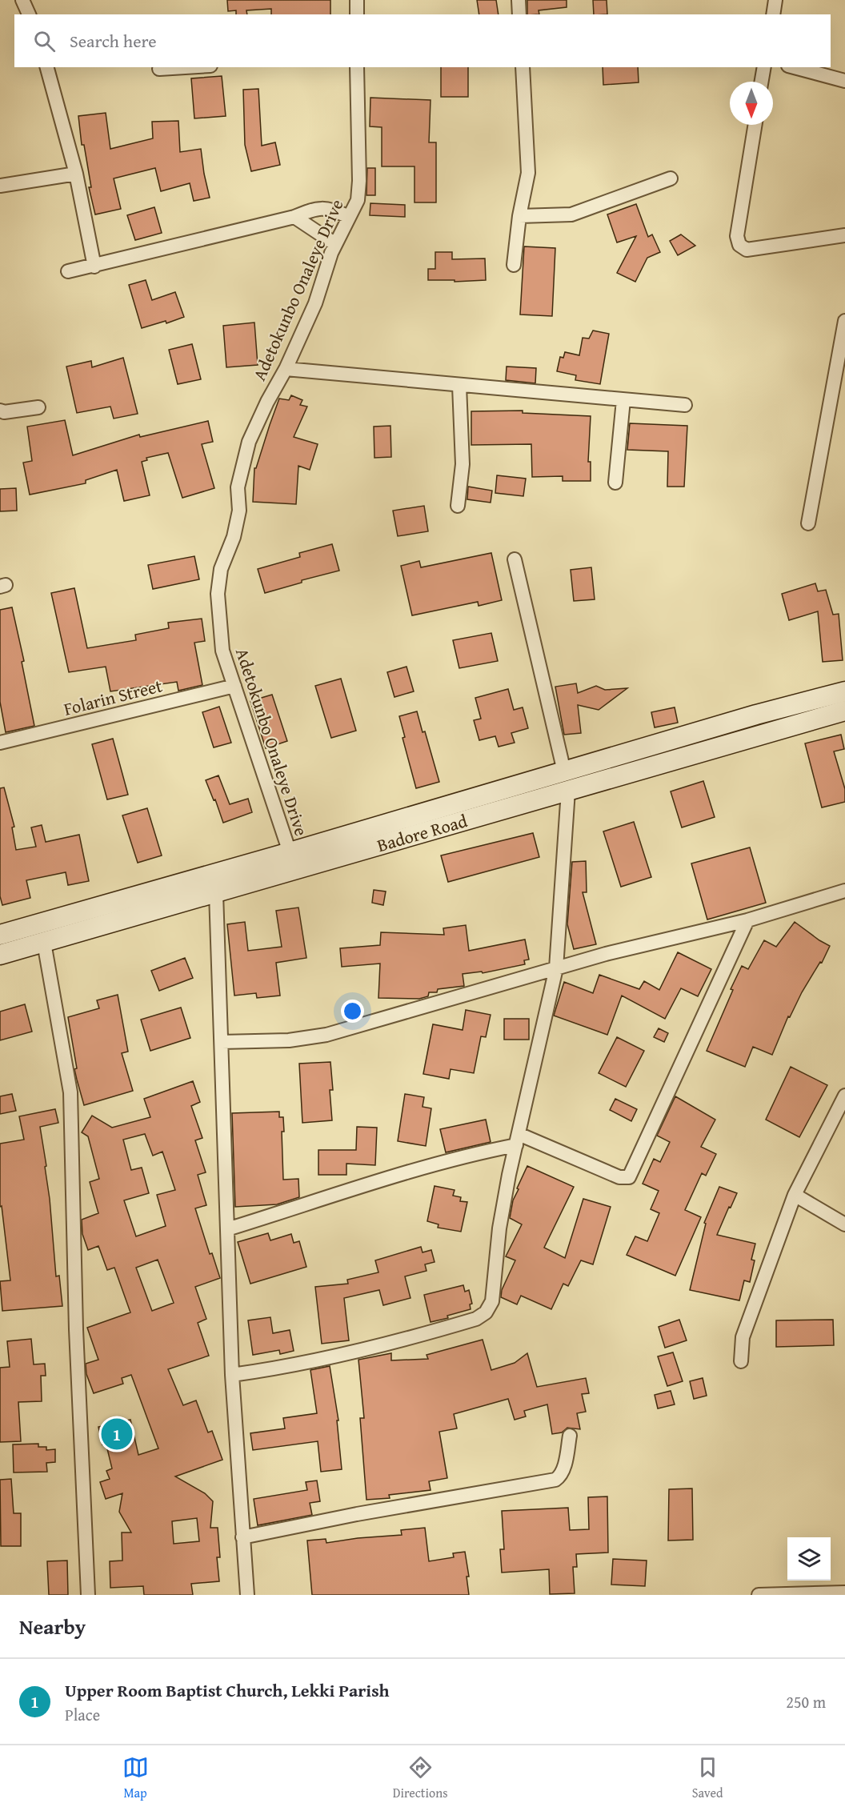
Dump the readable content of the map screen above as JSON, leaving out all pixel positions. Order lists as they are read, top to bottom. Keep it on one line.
{"streets":{"main road":["Badore Road"],"street":["Adetokunbo Onaleye Drive","Folarin Street"]},"crossings":[["Adetokunbo Onaleye Drive","Folarin Street"],["Adetokunbo Onaleye Drive","Badore Road"]],"north":"bottom","page":{"search":"Search here","pins":"1","heading":"Nearby","list":[{"mark":"1","name":"Upper Room Baptist Church, Lekki Parish","note":"Place","value":"250 m"}],"nav":["Map","Directions","Saved"]}}
